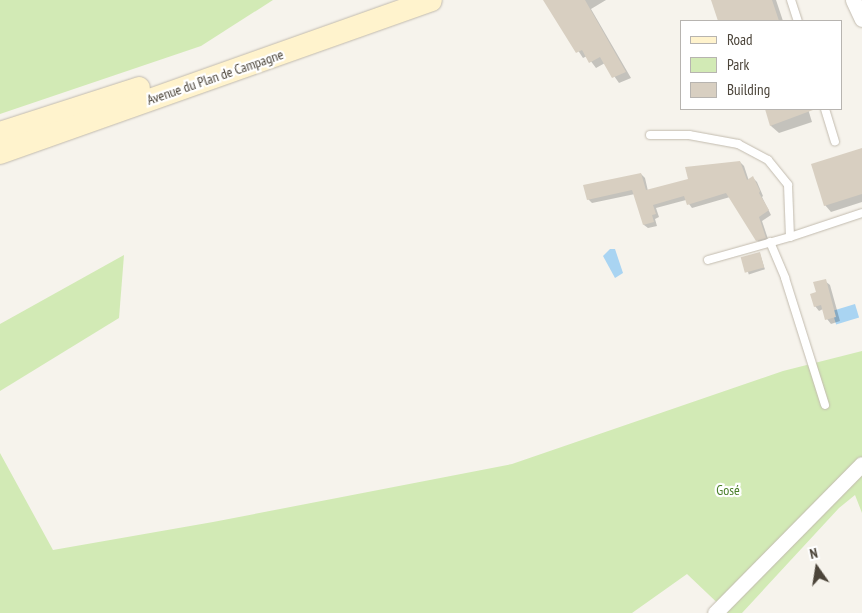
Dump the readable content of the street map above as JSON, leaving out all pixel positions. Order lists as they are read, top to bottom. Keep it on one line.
{"streets":{"main road":["Avenue du Plan de Campagne"]},"parks":["Gosé"],"legend":["Road","Park","Building"],"north":"top"}
